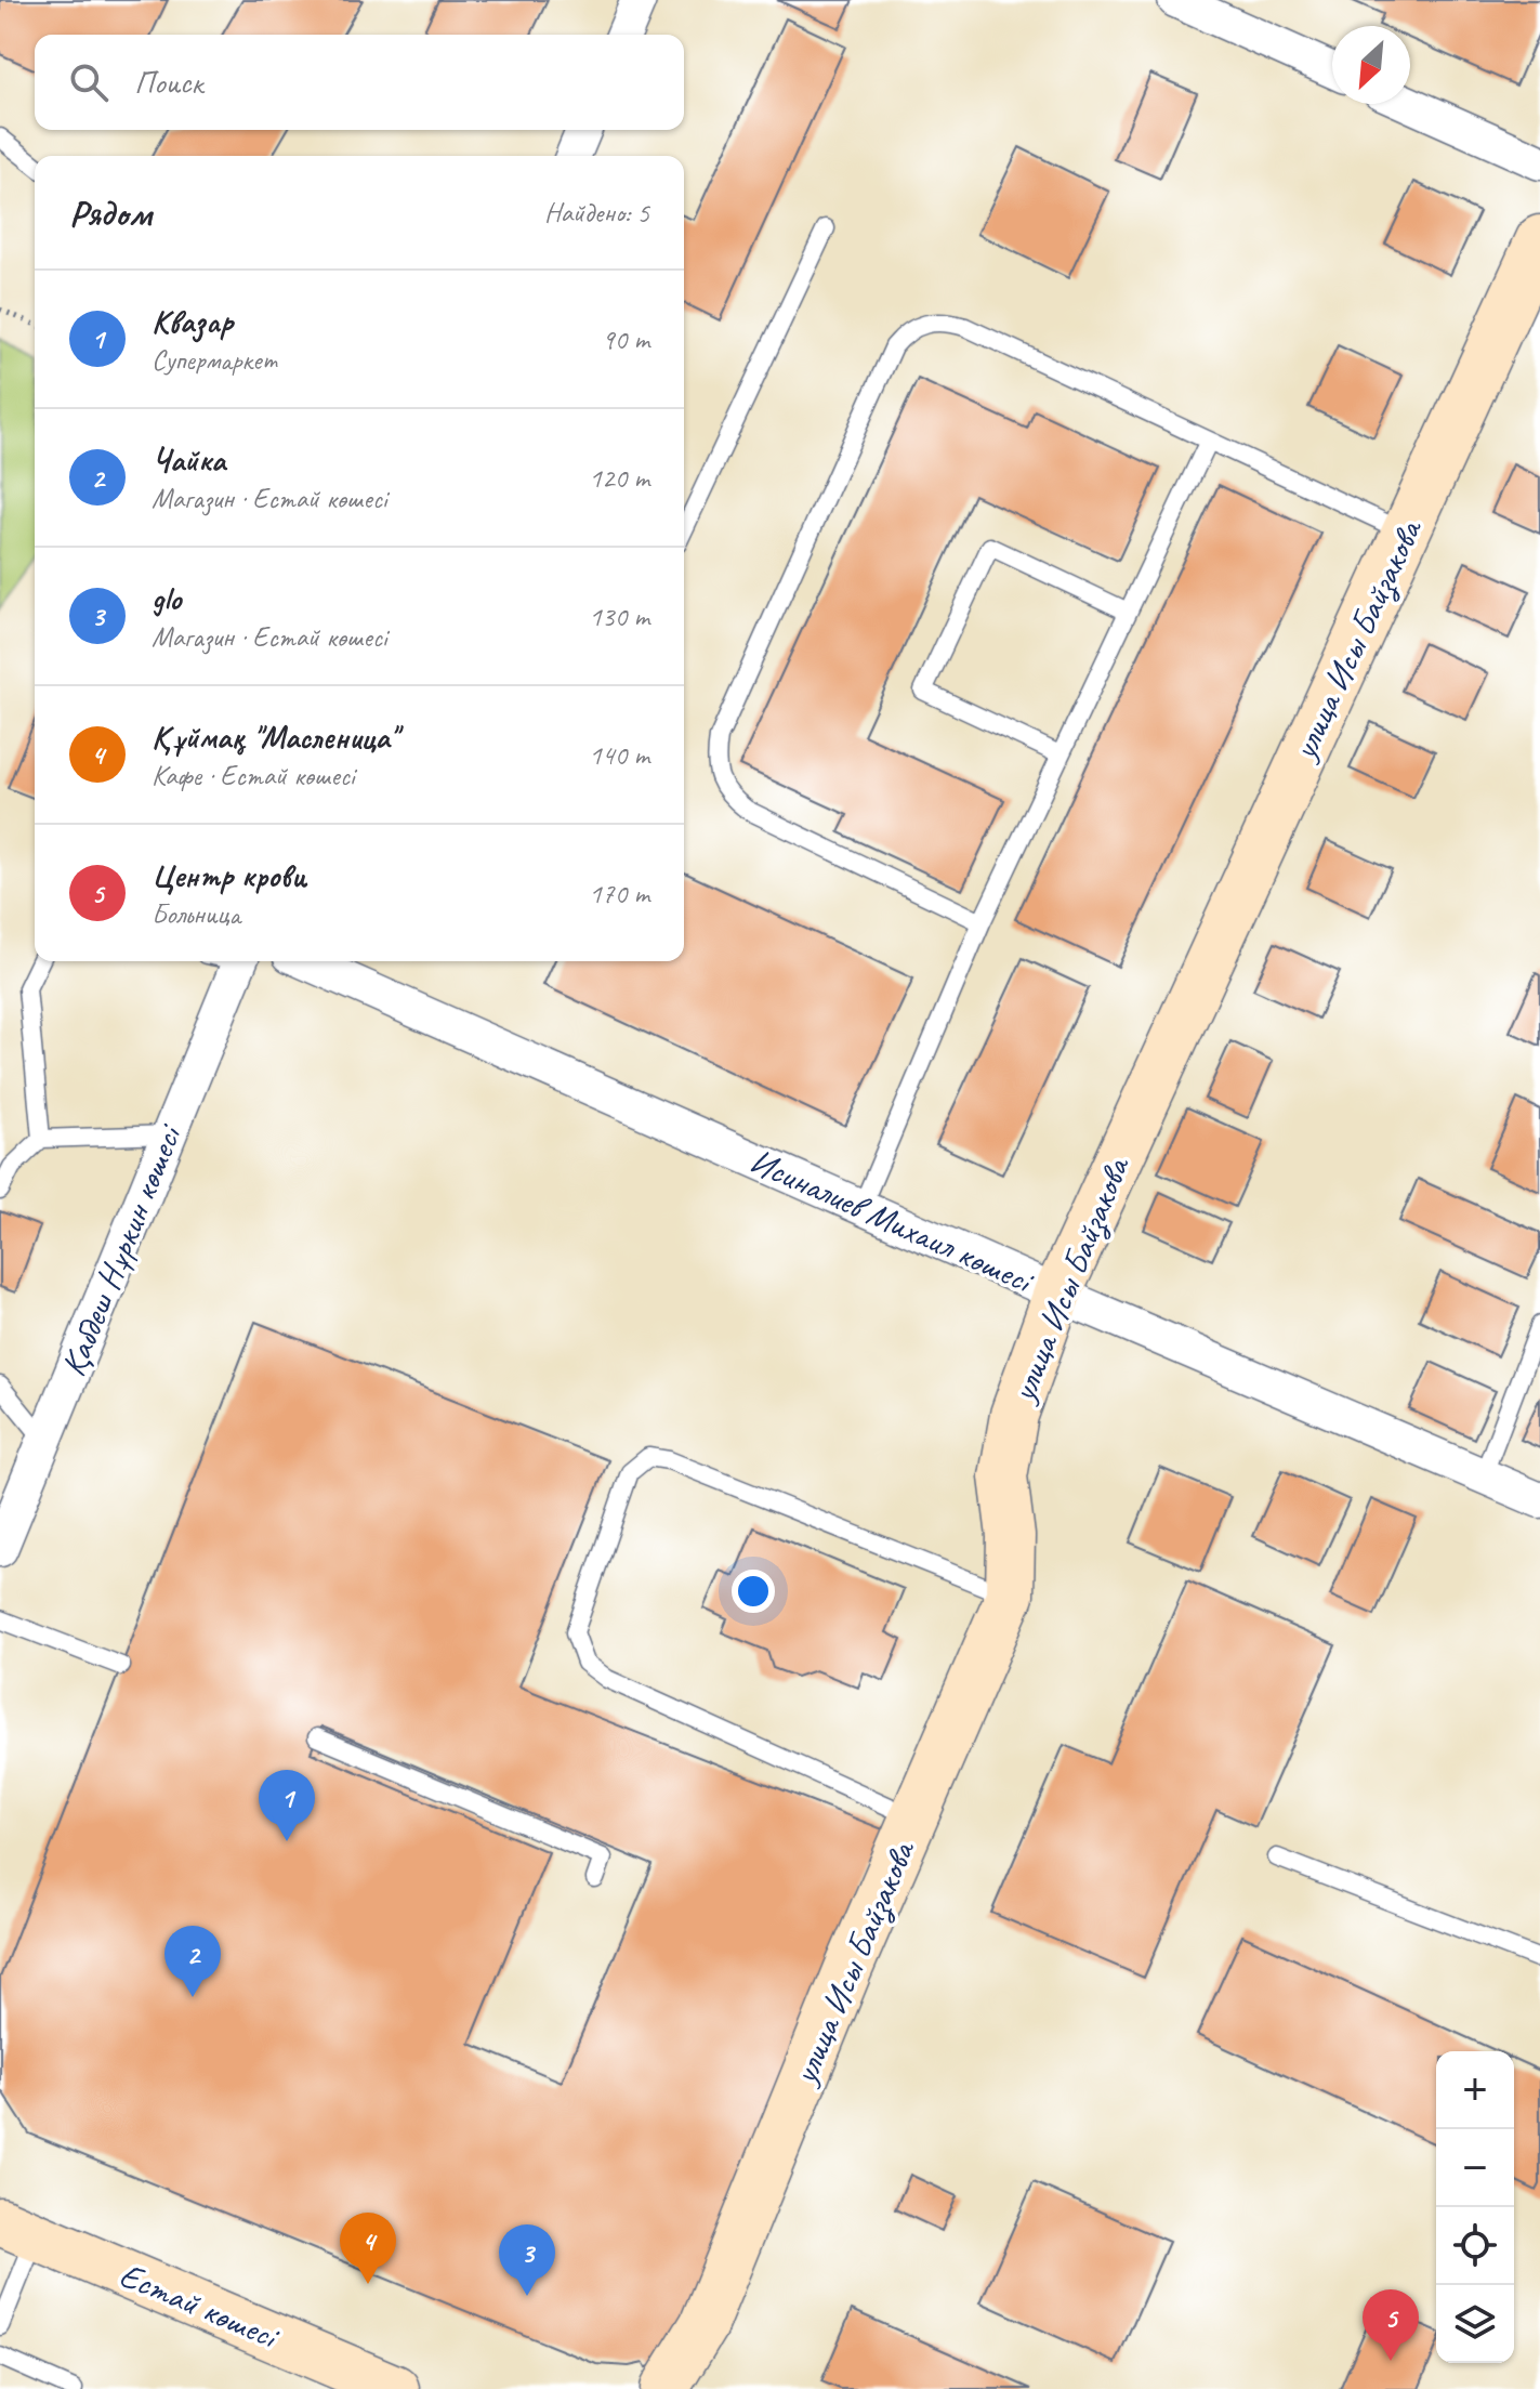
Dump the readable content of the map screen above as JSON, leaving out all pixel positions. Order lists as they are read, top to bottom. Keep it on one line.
{"streets":{"street":["улица Исы Байзакова","Исиналиев Михаил көшесі","Қабдеш Нұркин көшесі","Естай көшесі"]},"crossings":[["улица Исы Байзакова","Исиналиев Михаил көшесі"]],"north":"bottom left","page":{"search":"Поиск","heading":["Рядом","Найдено: 5"],"list":[{"mark":"1","name":"Квазар","note":"Супермаркет","value":"90 m"},{"mark":"2","name":"Чайка","note":"Магазин · Естай көшесі","value":"120 m"},{"mark":"3","name":"glo","note":"Магазин · Естай көшесі","value":"130 m"},{"mark":"4","name":"Құймақ \"Масленица\"","note":"Кафе · Естай көшесі","value":"140 m"},{"mark":"5","name":"Центр крови","note":"Больница","value":"170 m"}],"pins":["1","2","4","3","5"],"map_buttons":["+","−"]}}
